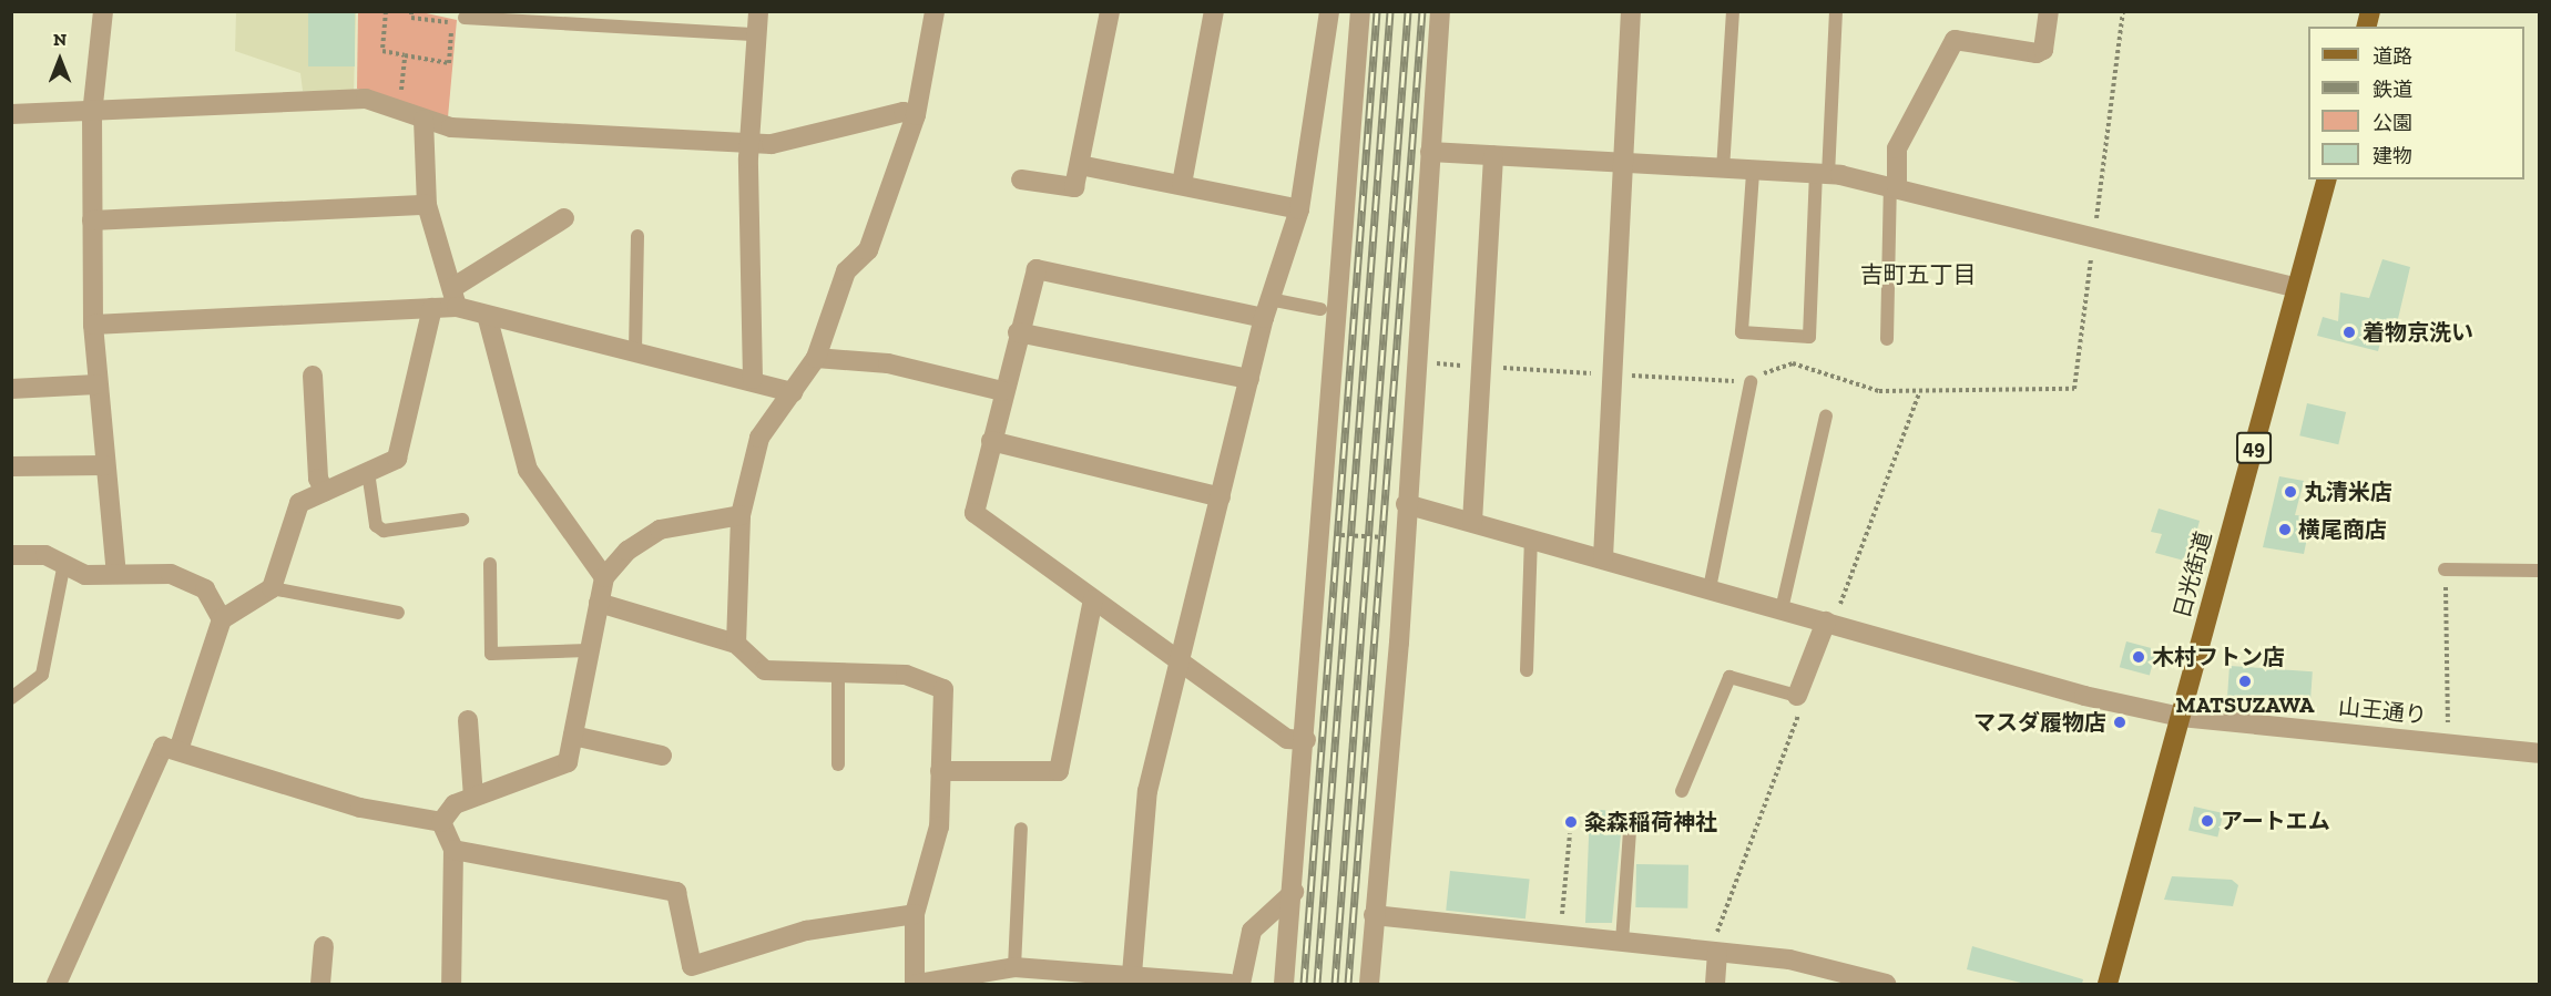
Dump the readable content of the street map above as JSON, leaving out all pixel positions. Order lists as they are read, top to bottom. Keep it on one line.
{"streets":{"main road":["49","日光街道"],"street":["山王通り"]},"crossings":[["日光街道","山王通り"]],"districts":["吉町五丁目"],"places":["着物京洗い","丸清米店","横尾商店","木村フトン店","MATSUZAWA","マスダ履物店","アートエム","粂森稲荷神社"],"legend":["道路","鉄道","公園","建物"],"north":"top"}
